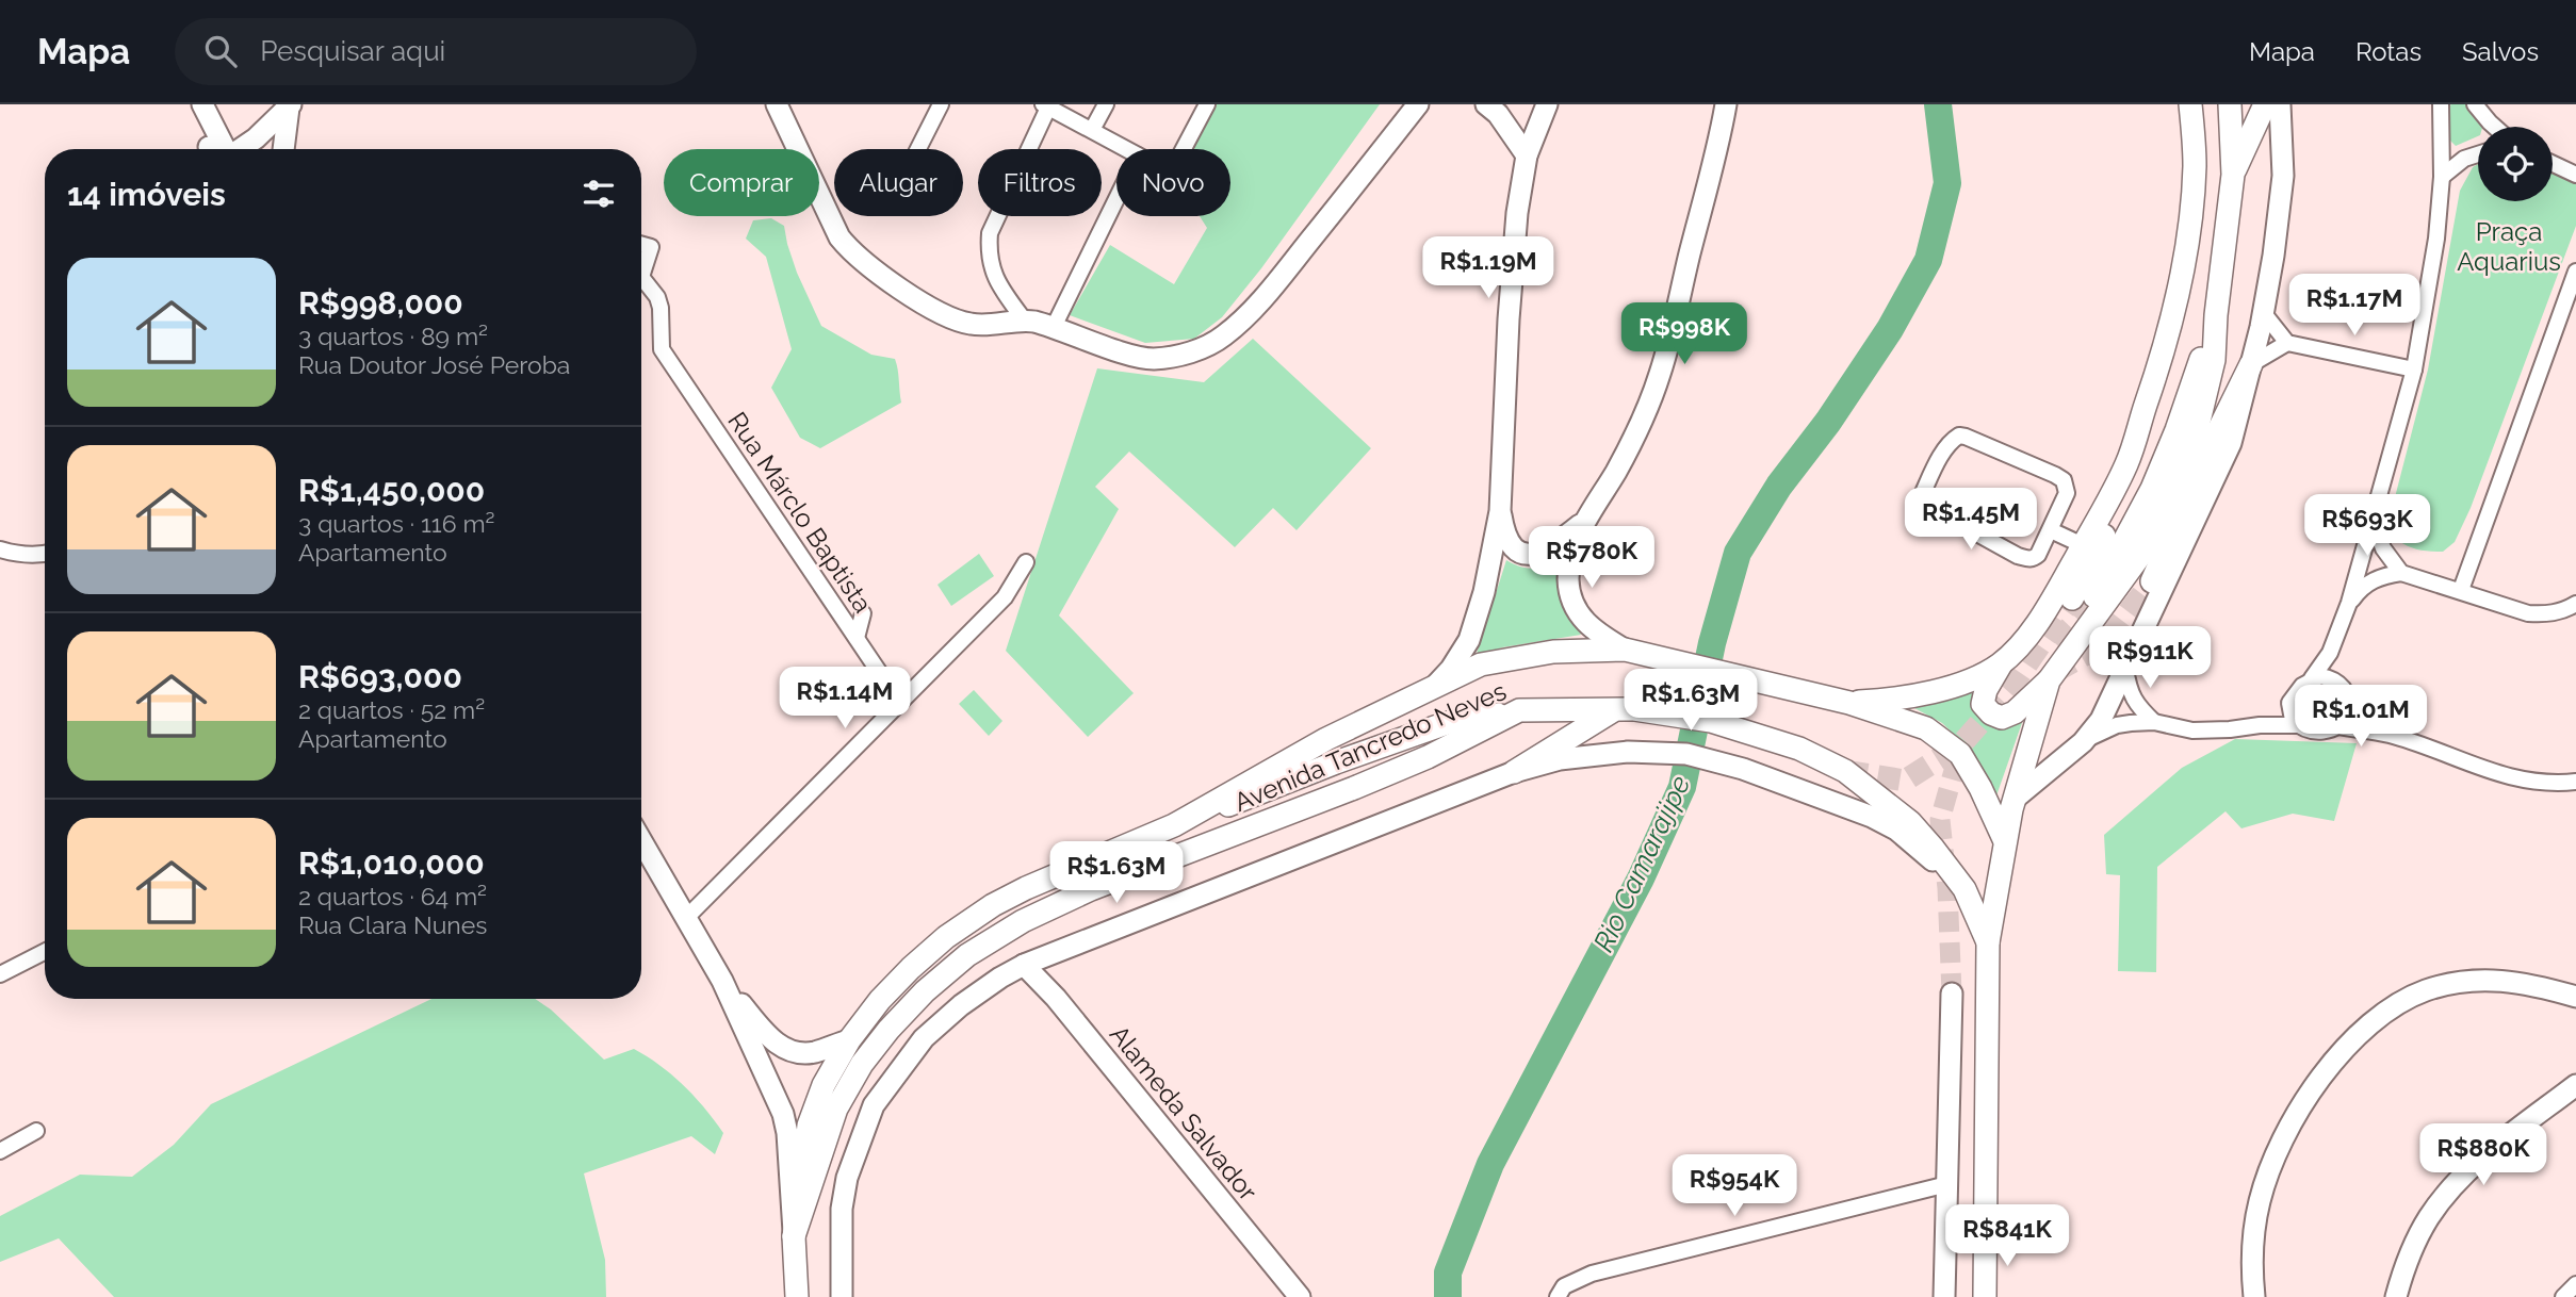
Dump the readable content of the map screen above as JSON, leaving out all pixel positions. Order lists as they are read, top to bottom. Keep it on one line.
{"streets":{"main road":["Avenida Tancredo Neves"],"street":["Rua Márclo Baptista","Alameda Salvador"]},"crossings":[["Avenida Tancredo Neves","Alameda Salvador"]],"water":["Rio Camarajipe"],"parks":["Praça Aquarius"],"page":{"header":"Mapa","search":"Pesquisar aqui","nav":["Mapa","Rotas","Salvos"],"chip":["Comprar","Alugar","Filtros","Novo"],"heading":"14 imóveis","price":["R$1.19M","R$1.17M","R$998K","R$1.45M","R$693K","R$780K","R$911K","R$1.14M","R$1.63M","R$1.01M","R$1.63M","R$880K","R$954K","R$841K"],"list":[{"name":"R$998,000","note":"3 quartos · 89 m² · Rua Doutor José Peroba"},{"name":"R$1,450,000","note":"3 quartos · 116 m² · Apartamento"},{"name":"R$693,000","note":"2 quartos · 52 m² · Apartamento"},{"name":"R$1,010,000","note":"2 quartos · 64 m² · Rua Clara Nunes"}]}}
